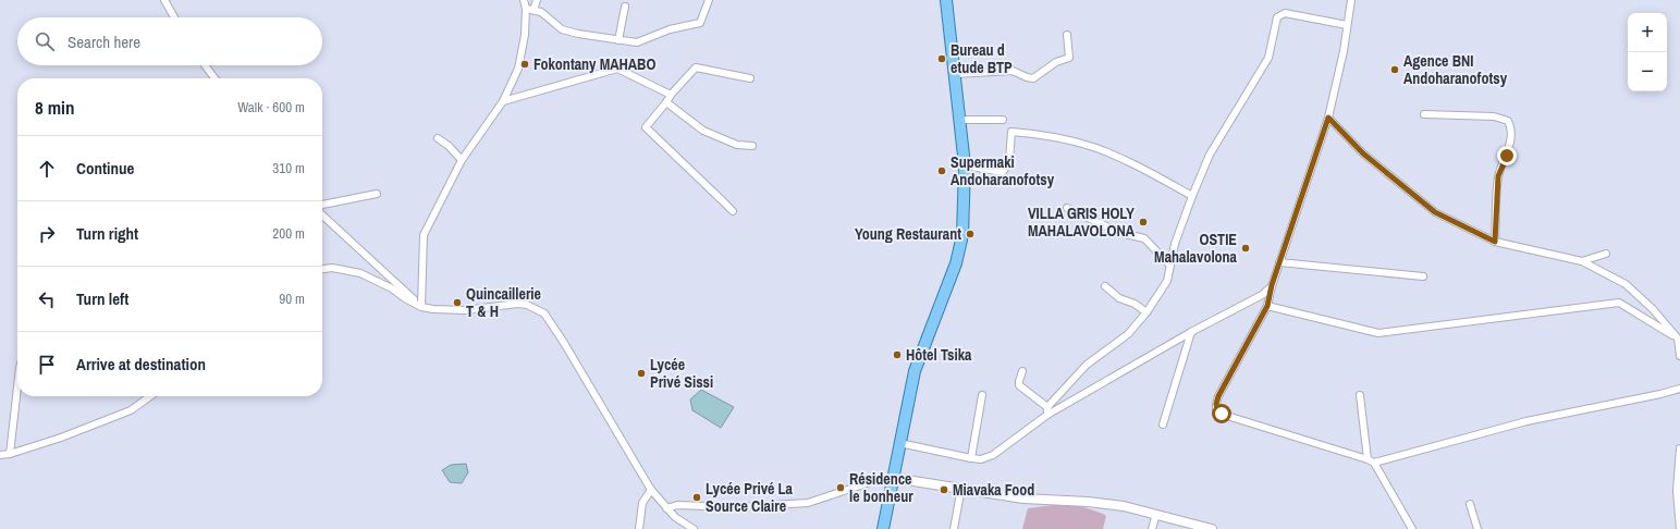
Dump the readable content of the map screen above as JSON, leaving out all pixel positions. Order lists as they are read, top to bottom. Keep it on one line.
{"places":["Bureau d etude BTP","Fokontany MAHABO","Agence BNI Andoharanofotsy","Supermaki Andoharanofotsy","VILLA GRIS HOLY MAHALAVOLONA","Young Restaurant","OSTIE Mahalavolona","Quincaillerie T & H","Hôtel Tsika","Lycée Privé Sissi","Résidence le bonheur","Miavaka Food","Lycée Privé La Source Claire"],"page":{"map_buttons":["+","−"],"search":"Search here","heading":["8 min","Walk · 600 m"],"list":[["Continue","310 m"],["Turn right","200 m"],["Turn left","90 m"],"Arrive at destination"]}}
